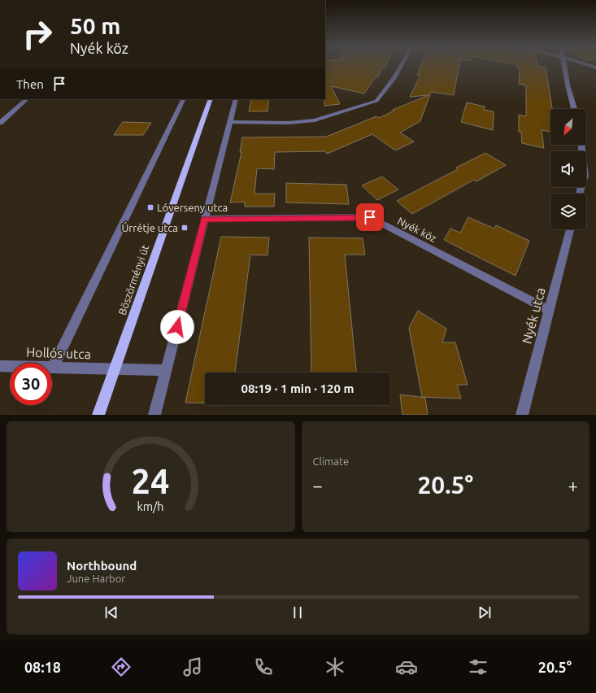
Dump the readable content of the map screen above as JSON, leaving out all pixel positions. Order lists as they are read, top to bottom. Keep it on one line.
{"streets":{"main road":["Böszörményi út"],"street":["Nyék köz","Nyék utca","Hollós utca"]},"crossings":[["Nyék köz","Nyék utca"],["Böszörményi út","Hollós utca"]],"places":{"transit":["Lóverseny utca","Úrrétje utca"]},"north":"bottom left","page":{"turn":["50 m","Nyék köz"],"then":"Then","limit":"30","trip":"08:19 · 1 min · 120 m","tile":"Climate","heat":["−","20.5°","+"],"song":["Northbound","June Harbor"],"tabs":["08:18","20.5°"],"gauge":["24","km/h"]}}
